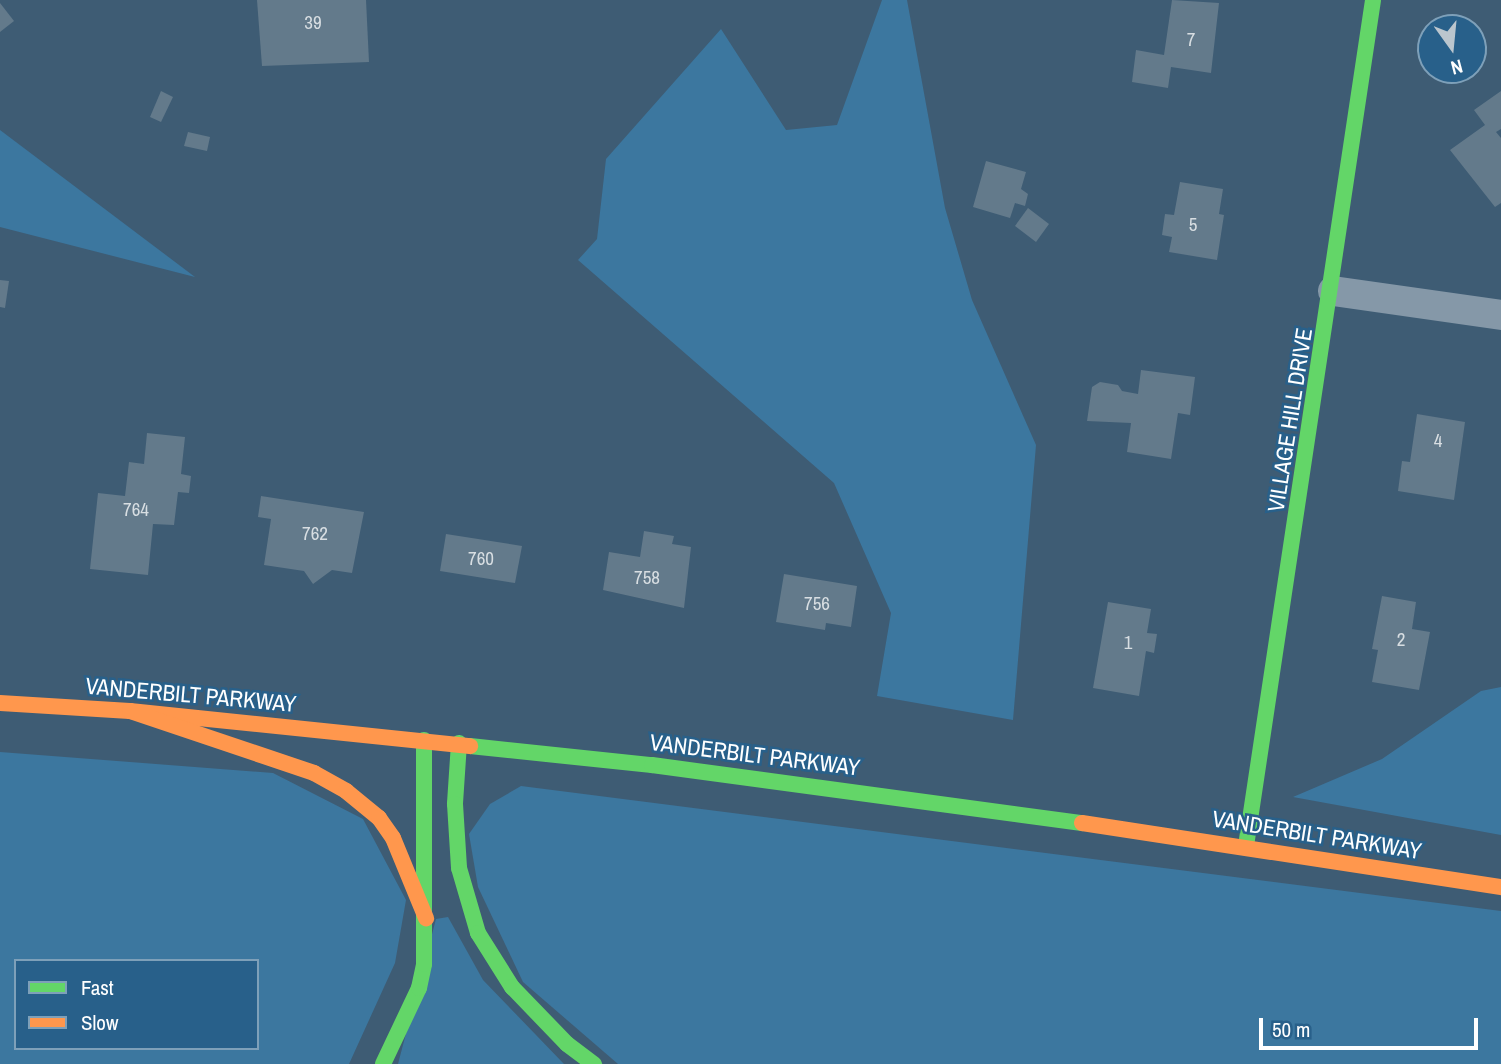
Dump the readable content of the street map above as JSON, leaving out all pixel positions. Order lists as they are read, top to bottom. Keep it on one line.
{"streets":{"main road":["VILLAGE HILL DRIVE","VANDERBILT PARKWAY"]},"crossings":[["VILLAGE HILL DRIVE","VANDERBILT PARKWAY"]],"house_numbers":["39","7","5","4","764","762","760","758","756","2","1"],"legend":["Fast","Slow"],"scale_bar":"50 m","north":"bottom"}
